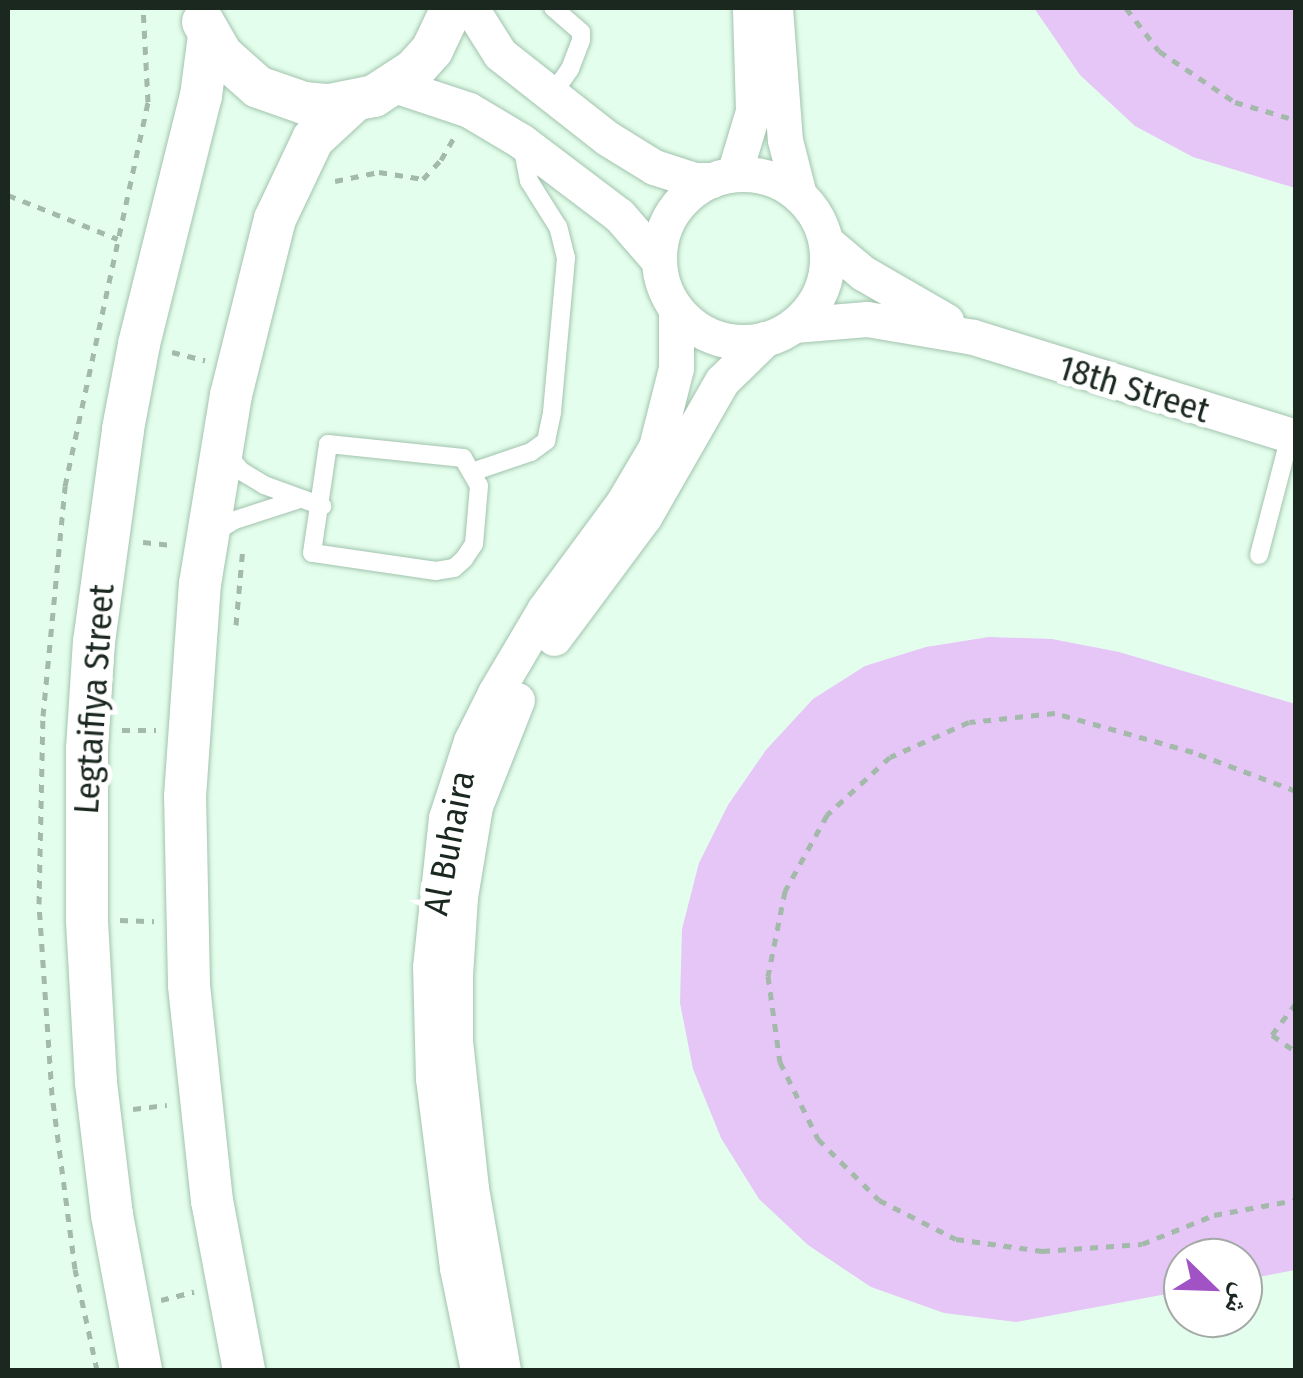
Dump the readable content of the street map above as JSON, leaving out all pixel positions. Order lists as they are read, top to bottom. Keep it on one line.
{"streets":{"street":["18th Street","Legtaifiya Street","Al Buhaira"]},"crossings":[["18th Street","Al Buhaira"]],"north":"bottom right"}
